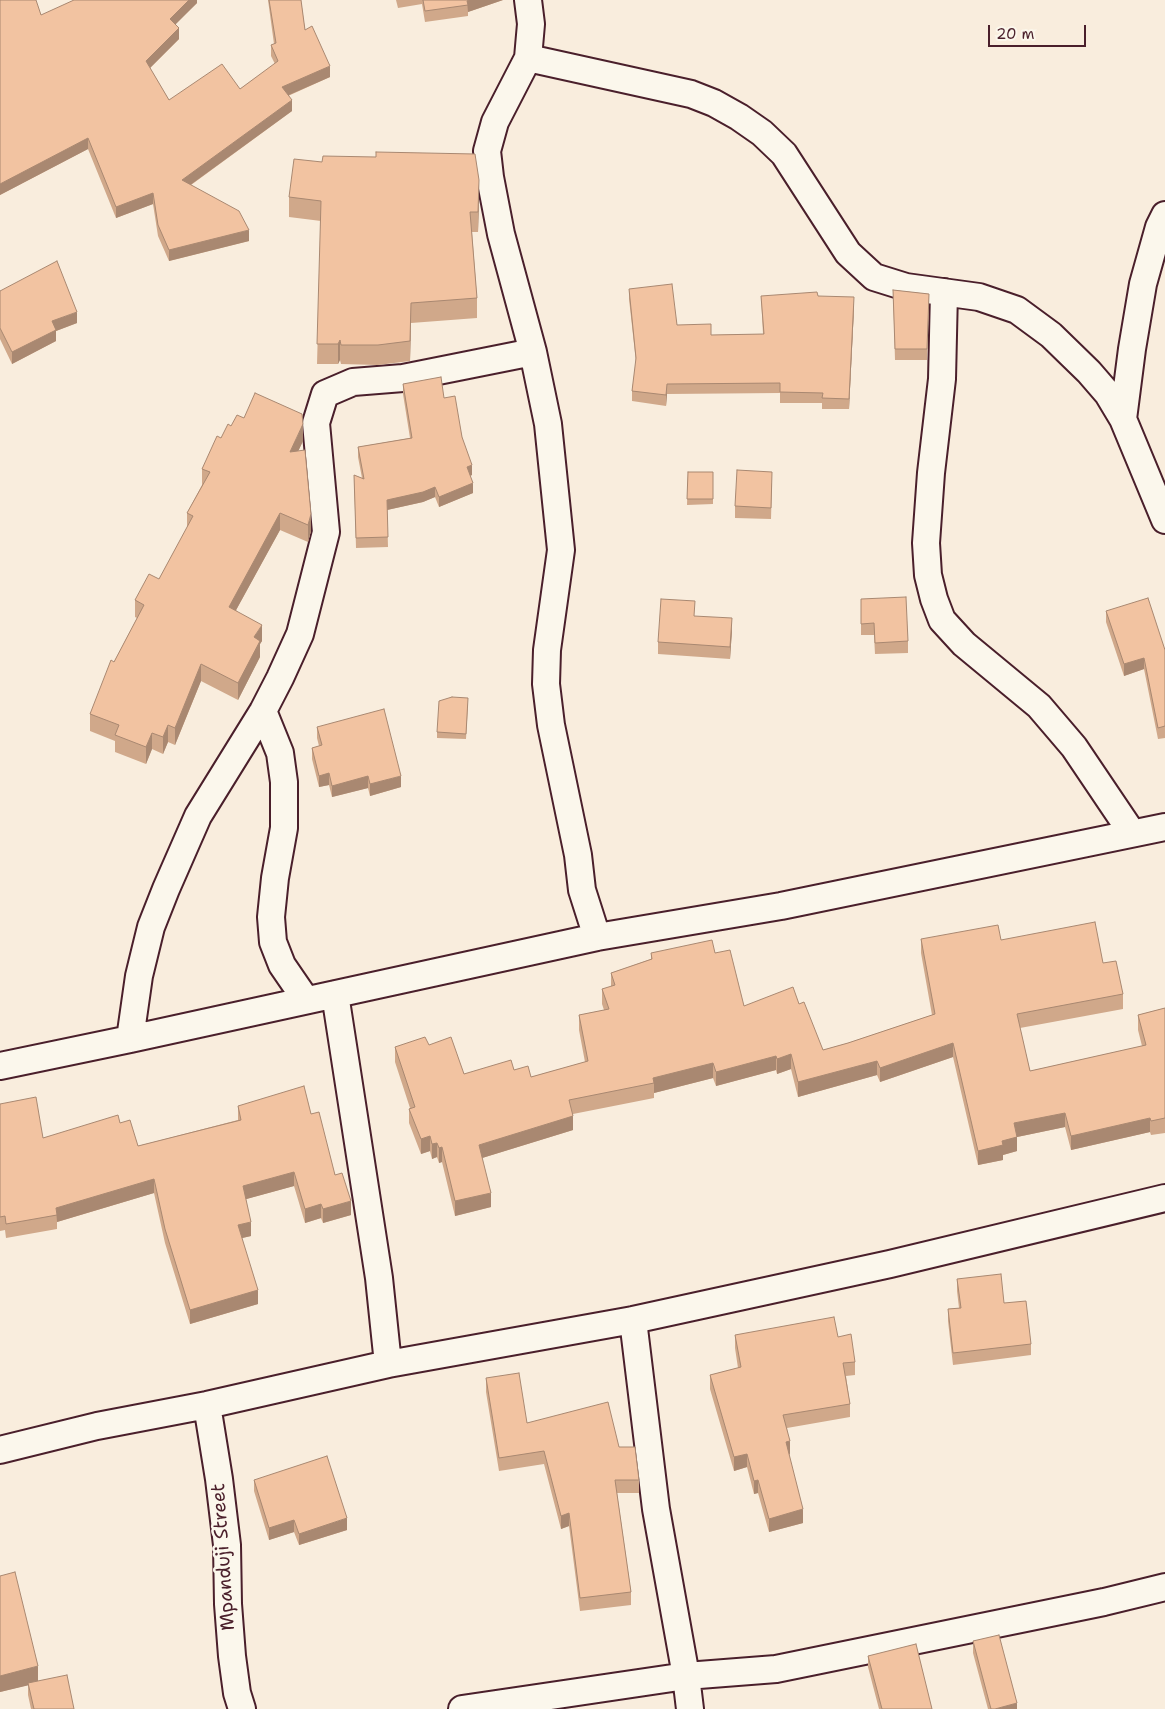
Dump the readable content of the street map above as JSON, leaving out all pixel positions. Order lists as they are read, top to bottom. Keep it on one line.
{"streets":{"street":["Mpanduji Street"]},"scale_bar":"20 m"}
